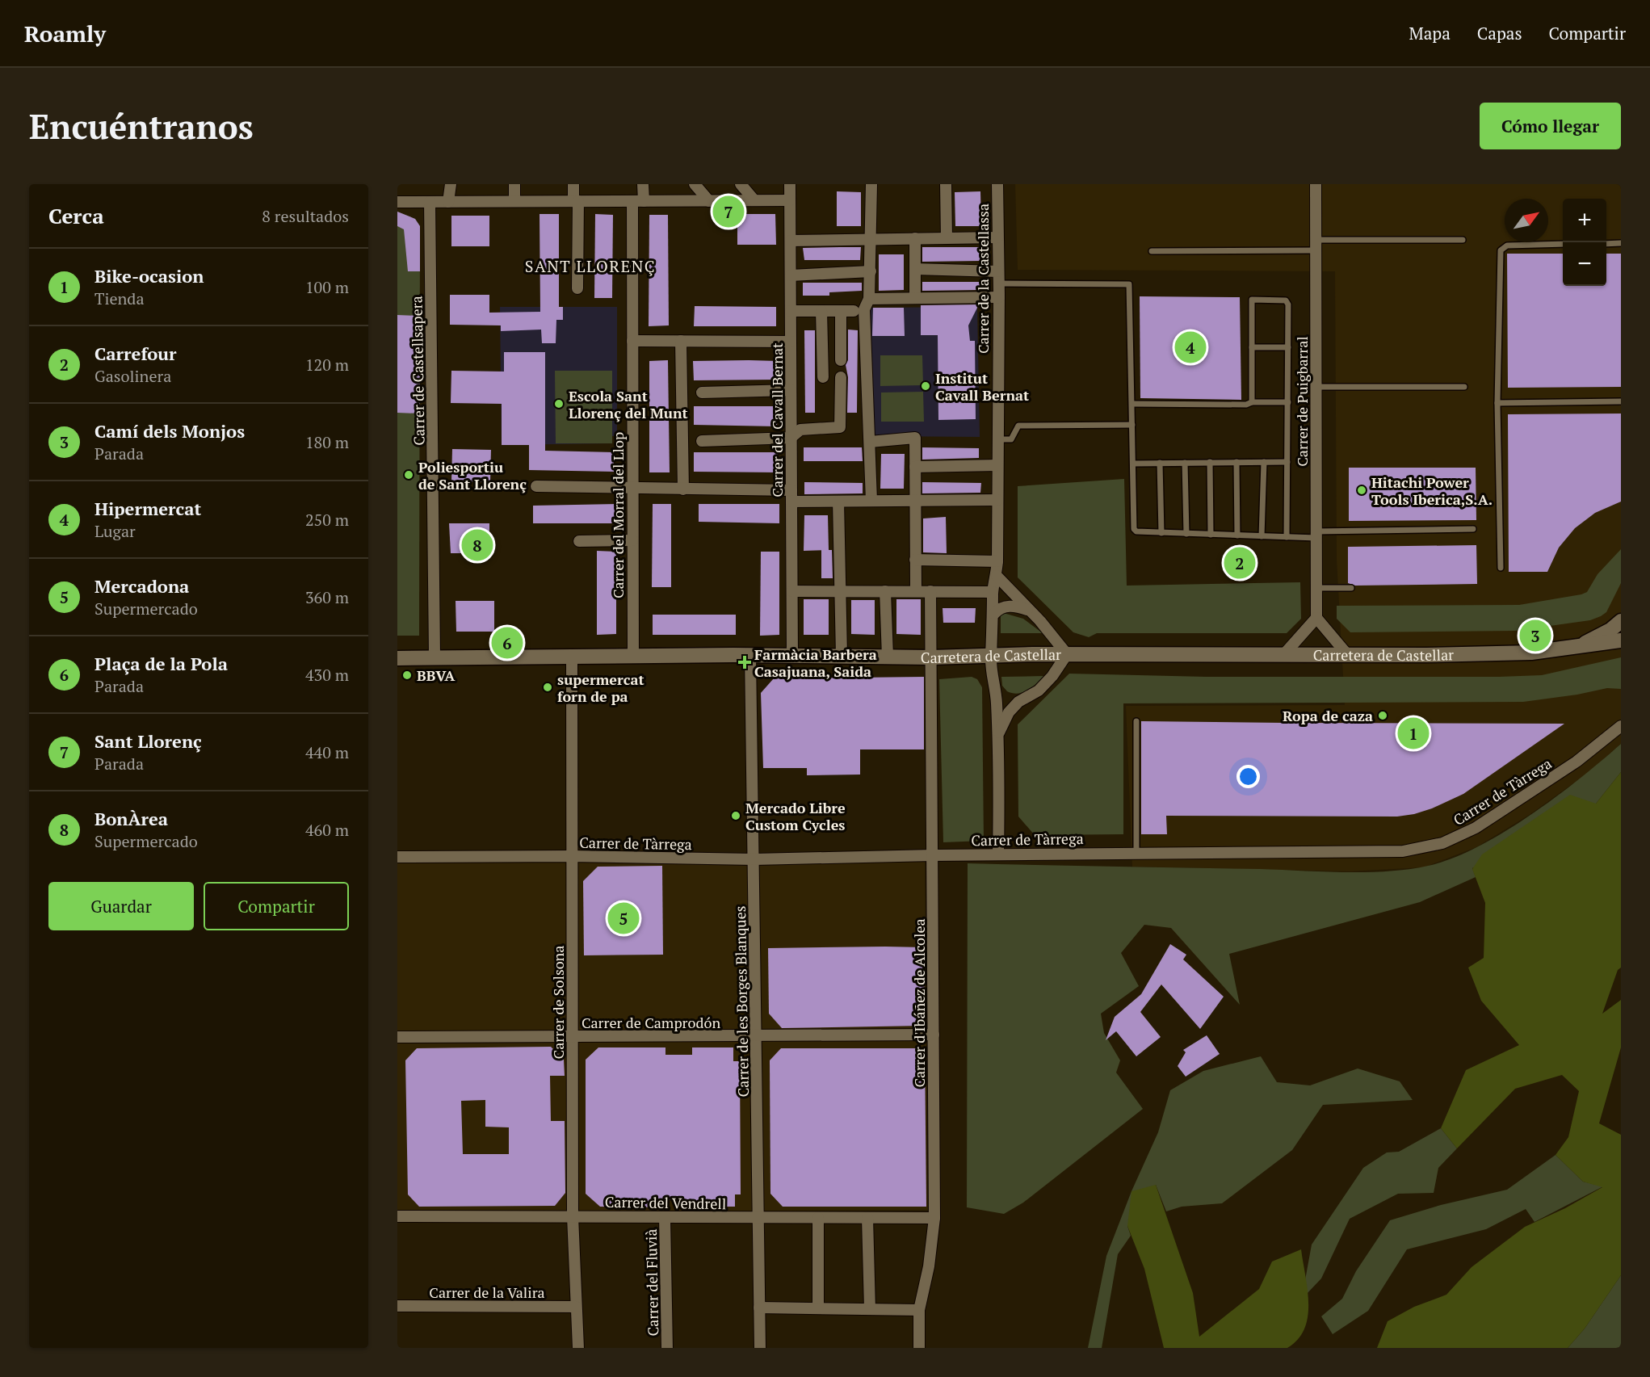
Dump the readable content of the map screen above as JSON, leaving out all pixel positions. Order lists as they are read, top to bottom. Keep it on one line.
{"streets":{"street":["Carrer de la Castellassa","Carrer de Castellsapera","Carrer de Puigbarral","Carrer del Cavall Bernat","Carrer del Morral del Llop","Carretera de Castellar","Carrer de Tàrrega","Carrer de les Borges Blanques","Carrer de Solsona","Carrer d'Ibáñez de Alcolea","Carrer de Camprodón","Carrer del Vendrell","Carrer del Fluvià","Carrer de la Valira"]},"crossings":[["Carrer de la Castellassa","Carretera de Castellar"],["Carrer de la Castellassa","Carrer de Tàrrega"],["Carrer de Castellsapera","Carretera de Castellar"],["Carrer del Cavall Bernat","Carretera de Castellar"],["Carrer del Morral del Llop","Carretera de Castellar"],["Carretera de Castellar","Carrer de les Borges Blanques"],["Carretera de Castellar","Carrer de Solsona"],["Carretera de Castellar","Carrer d'Ibáñez de Alcolea"],["Carrer de Tàrrega","Carrer de les Borges Blanques"],["Carrer de Tàrrega","Carrer de Solsona"],["Carrer de Tàrrega","Carrer d'Ibáñez de Alcolea"],["Carrer de les Borges Blanques","Carrer de Camprodón"],["Carrer de les Borges Blanques","Carrer del Vendrell"],["Carrer de Solsona","Carrer de Camprodón"],["Carrer de Solsona","Carrer del Vendrell"],["Carrer de Solsona","Carrer de la Valira"],["Carrer d'Ibáñez de Alcolea","Carrer de Camprodón"],["Carrer d'Ibáñez de Alcolea","Carrer del Vendrell"],["Carrer del Vendrell","Carrer del Fluvià"]],"districts":["SANT LLORENÇ"],"places":{"other":["Institut Cavall Bernat","Escola Sant Llorenç del Munt","Poliesportiu de Sant Llorenç","Hitachi Power Tools Iberica,S.A.","BBVA","supermercat forn de pa","Ropa de caza","Mercado Libre Custom Cycles"],"health":["Farmàcia Barbera Casajuana, Saida"]},"north":"top right","page":{"header":"Roamly","nav":["Mapa","Capas","Compartir"],"buttons":["Cómo llegar",["Guardar","Compartir"]],"title":"Encuéntranos","heading":["Cerca","8 resultados"],"pins":["7","4","8","2","3","6","1","5"],"map_buttons":["+","−"],"list":[{"mark":"1","name":"Bike-ocasion","note":"Tienda","value":"100 m"},{"mark":"2","name":"Carrefour","note":"Gasolinera","value":"120 m"},{"mark":"3","name":"Camí dels Monjos","note":"Parada","value":"180 m"},{"mark":"4","name":"Hipermercat","note":"Lugar","value":"250 m"},{"mark":"5","name":"Mercadona","note":"Supermercado","value":"360 m"},{"mark":"6","name":"Plaça de la Pola","note":"Parada","value":"430 m"},{"mark":"7","name":"Sant Llorenç","note":"Parada","value":"440 m"},{"mark":"8","name":"BonÀrea","note":"Supermercado","value":"460 m"}]}}
